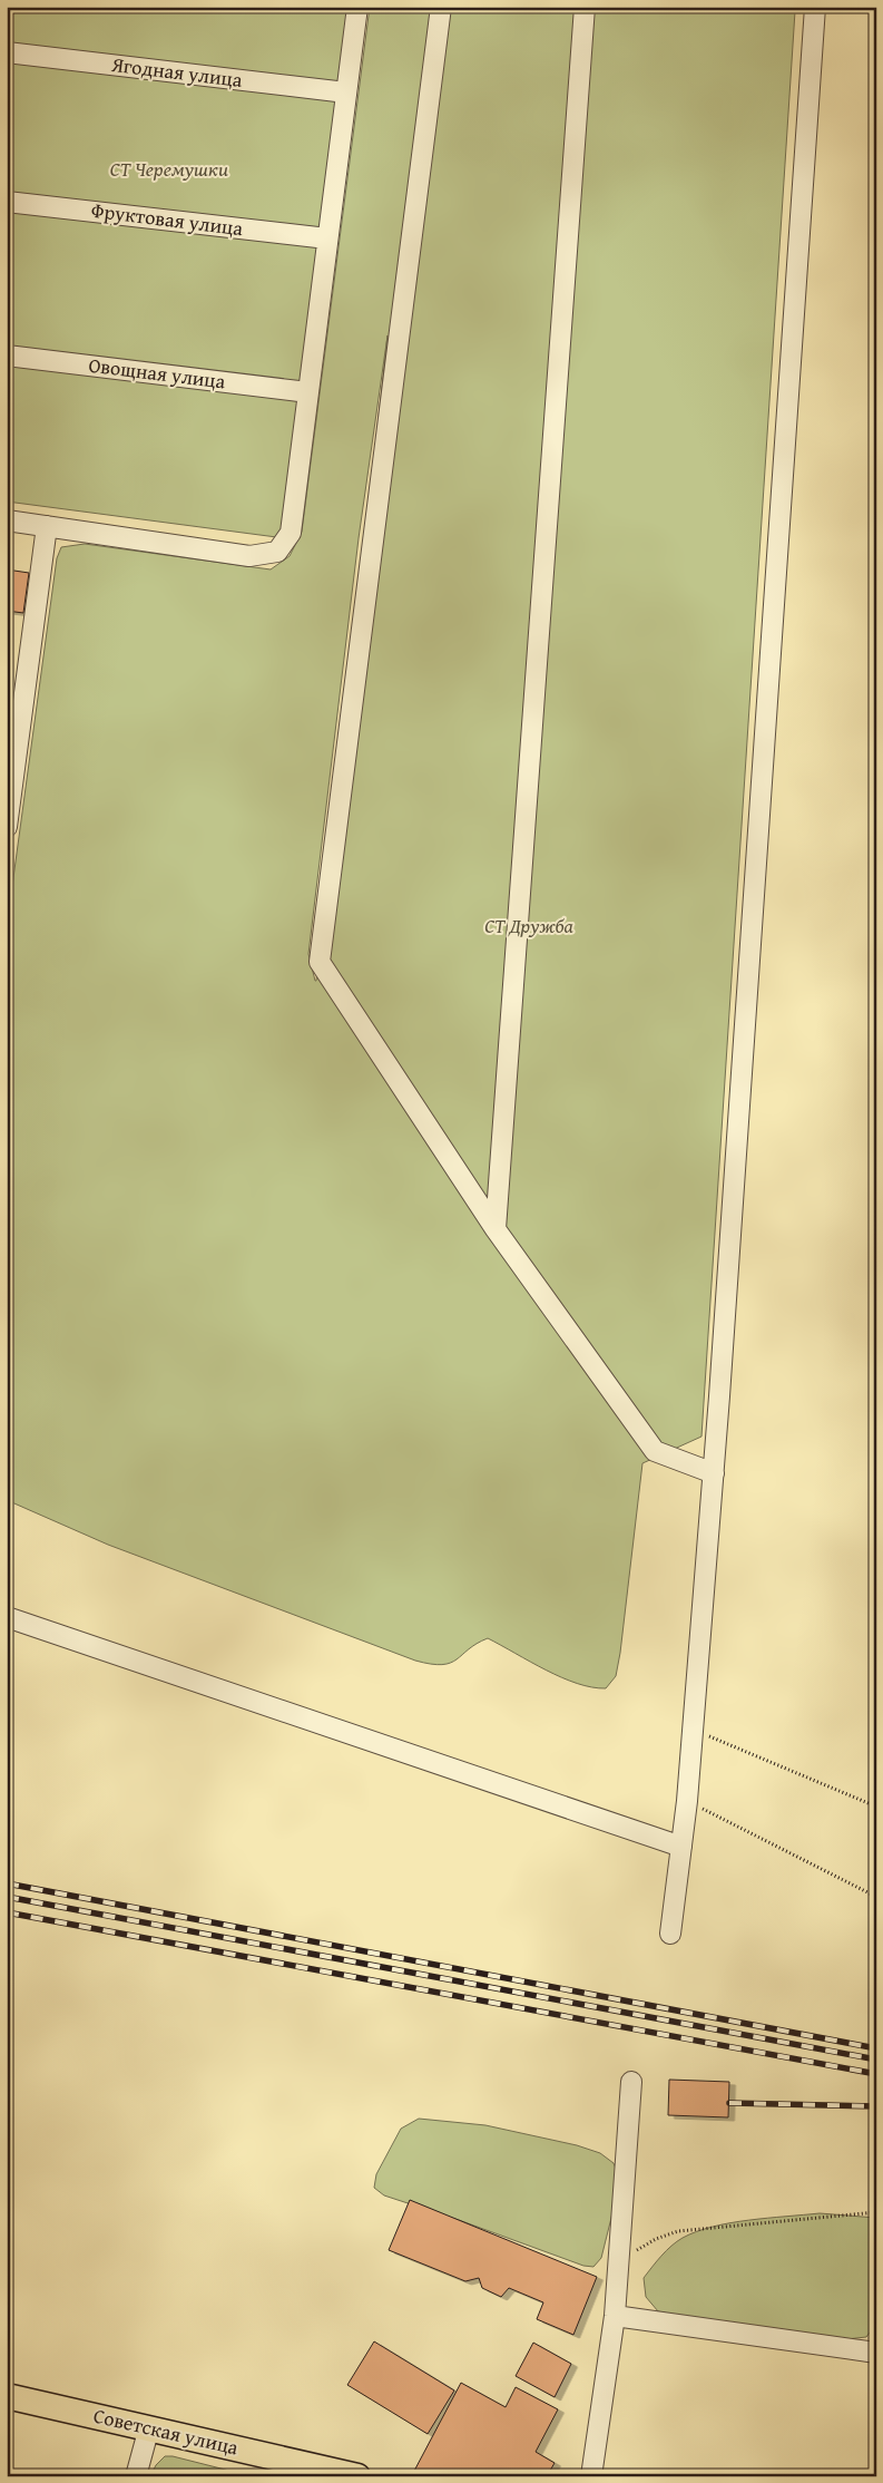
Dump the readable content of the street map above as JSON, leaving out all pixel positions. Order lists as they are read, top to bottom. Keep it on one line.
{"streets":{"main road":["Советская улица"],"street":["Ягодная улица","Фруктовая улица","Овощная улица"]},"parks":["СТ Черемушки","СТ Дружба"]}
